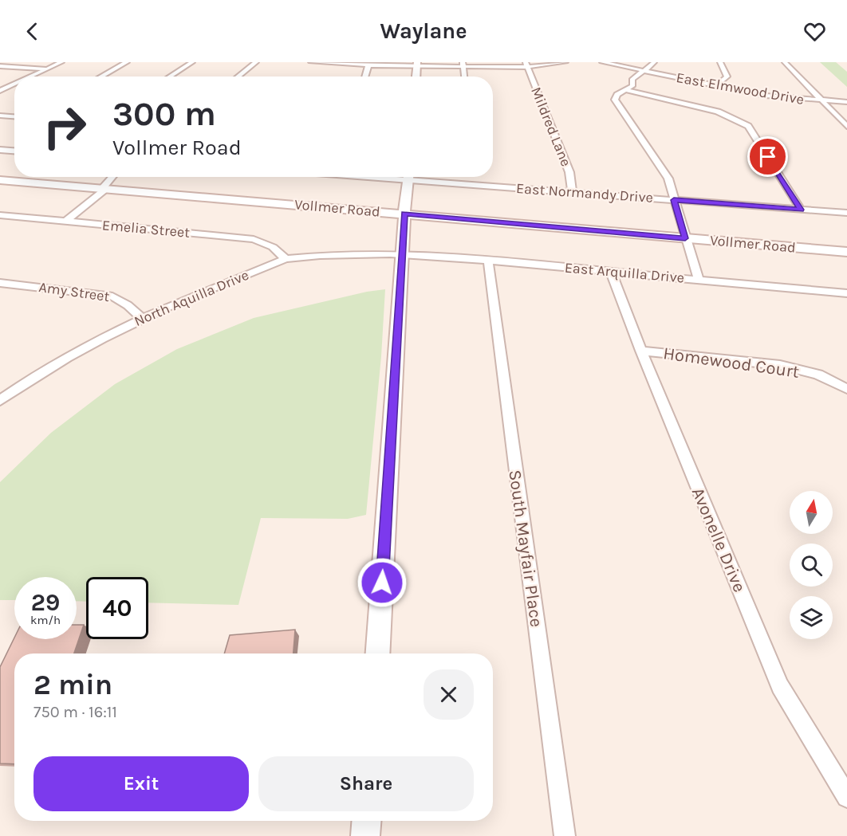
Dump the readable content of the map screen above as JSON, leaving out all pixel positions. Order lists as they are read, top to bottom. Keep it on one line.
{"streets":{"main road":["Vollmer Road"],"street":["East Elmwood Drive","Mildred Lane","East Normandy Drive","Emelia Street","East Arquilla Drive","Amy Street","North Aquilla Drive","Homewood Court","Avonelle Drive","South Mayfair Place"]},"crossings":[["Mildred Lane","East Normandy Drive"],["Emelia Street","North Aquilla Drive"],["East Arquilla Drive","North Aquilla Drive"],["East Arquilla Drive","Avonelle Drive"],["East Arquilla Drive","South Mayfair Place"],["Amy Street","North Aquilla Drive"],["Homewood Court","Avonelle Drive"]],"north":"top","page":{"header":"Waylane","turn":["300 m","Vollmer Road"],"speed":"29 km/h","limit":"40","heading":["2 min","750 m · 16:11"],"buttons":["Exit","Share"]}}
